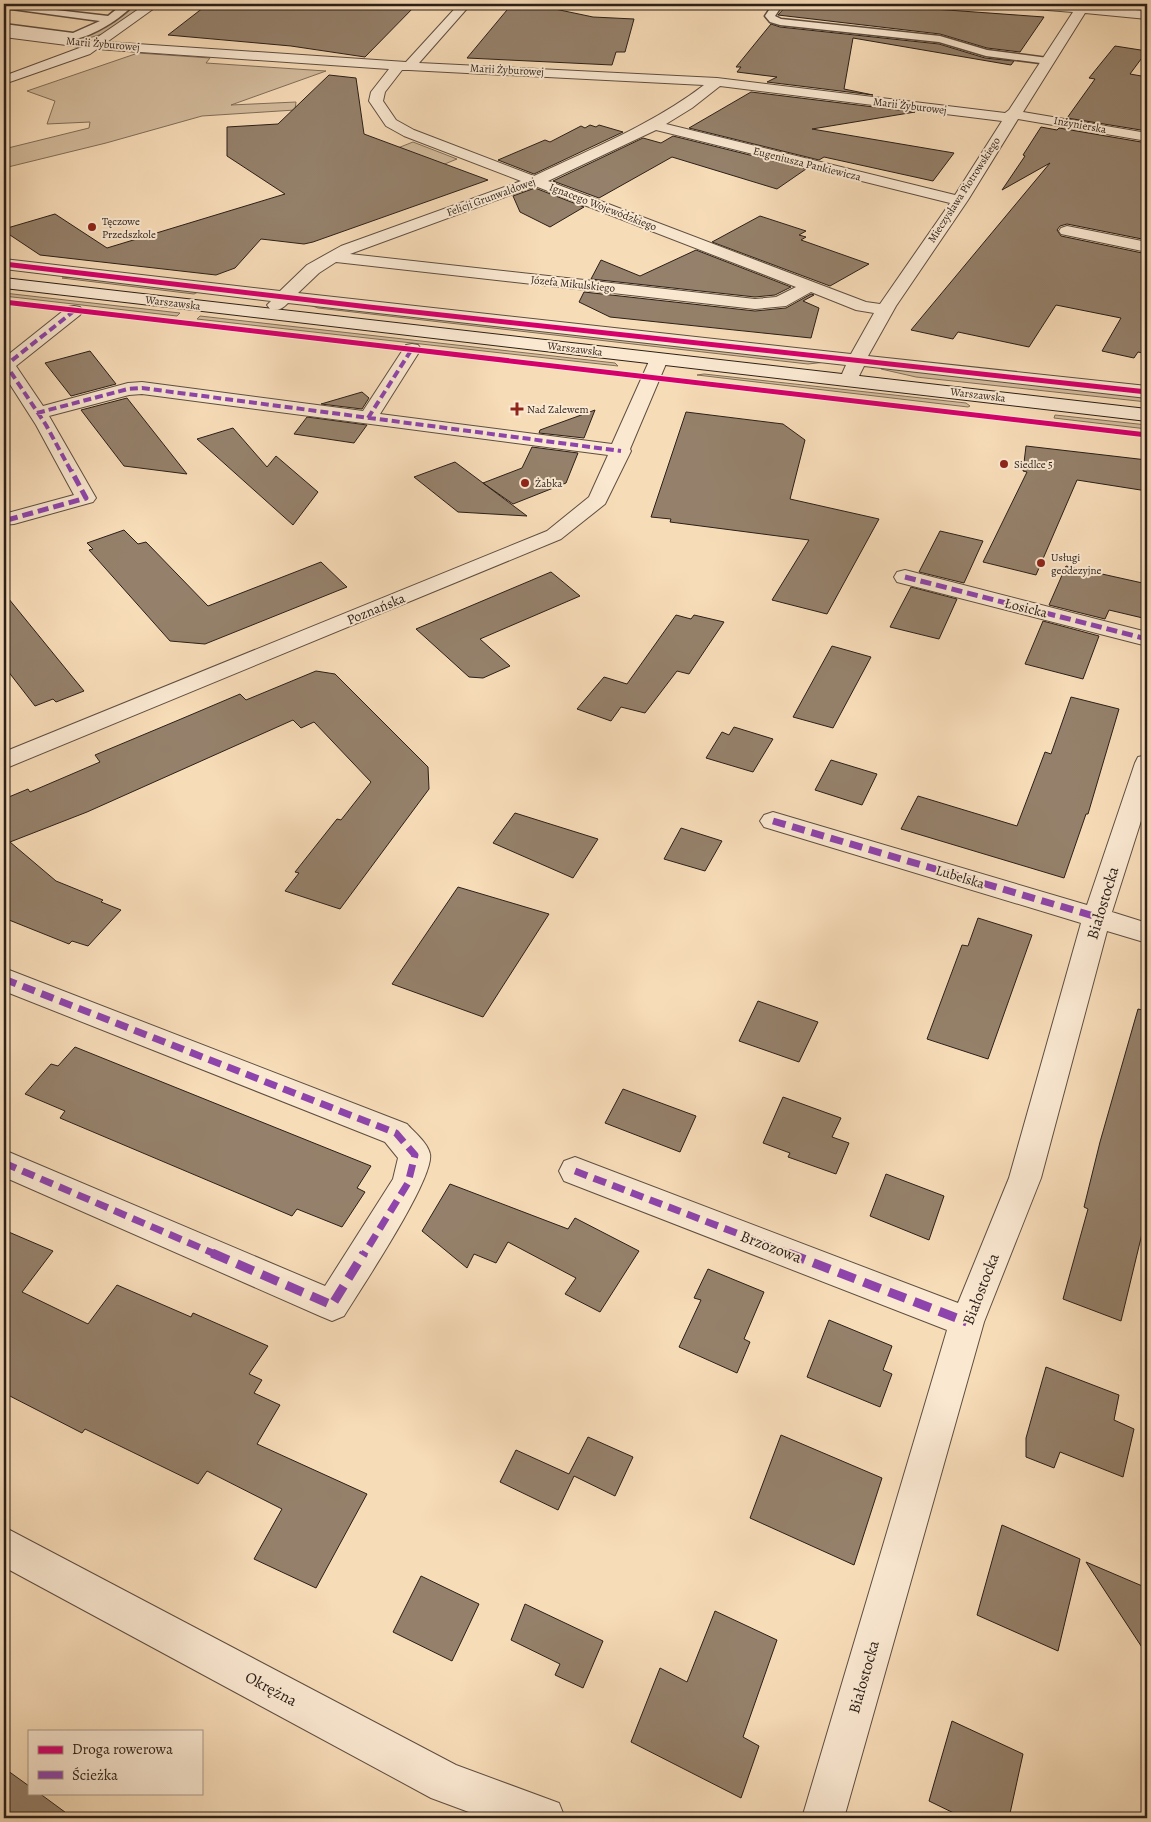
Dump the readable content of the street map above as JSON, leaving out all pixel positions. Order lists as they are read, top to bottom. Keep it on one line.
{"streets":{"street":["Marii Żyburowej","Inżynierska","Eugeniusza Pankiewicza","Mieczysława Piotrowskiego","Felicji Grunwaldowej","Ignacego Wojewódzkiego","Józefa Mikulskiego","Warszawska","Łosicka","Poznańska","Lubelska","Białostocka","Brzozowa","Okrężna"]},"crossings":[["Marii Żyburowej","Inżynierska"],["Marii Żyburowej","Mieczysława Piotrowskiego"],["Marii Żyburowej","Felicji Grunwaldowej"],["Marii Żyburowej","Ignacego Wojewódzkiego"],["Inżynierska","Mieczysława Piotrowskiego"],["Eugeniusza Pankiewicza","Mieczysława Piotrowskiego"],["Eugeniusza Pankiewicza","Felicji Grunwaldowej"],["Mieczysława Piotrowskiego","Ignacego Wojewódzkiego"],["Mieczysława Piotrowskiego","Warszawska"],["Felicji Grunwaldowej","Ignacego Wojewódzkiego"],["Felicji Grunwaldowej","Józefa Mikulskiego"],["Felicji Grunwaldowej","Warszawska"],["Ignacego Wojewódzkiego","Józefa Mikulskiego"],["Warszawska","Poznańska"],["Lubelska","Białostocka"],["Białostocka","Brzozowa"]],"places":{"other":["Tęczowe Przedszkole","Siedlce 5","Żabka","Usługi geodezyjne"],"health":["Nad Zalewem"]},"legend":["Droga rowerowa","Ścieżka"]}
